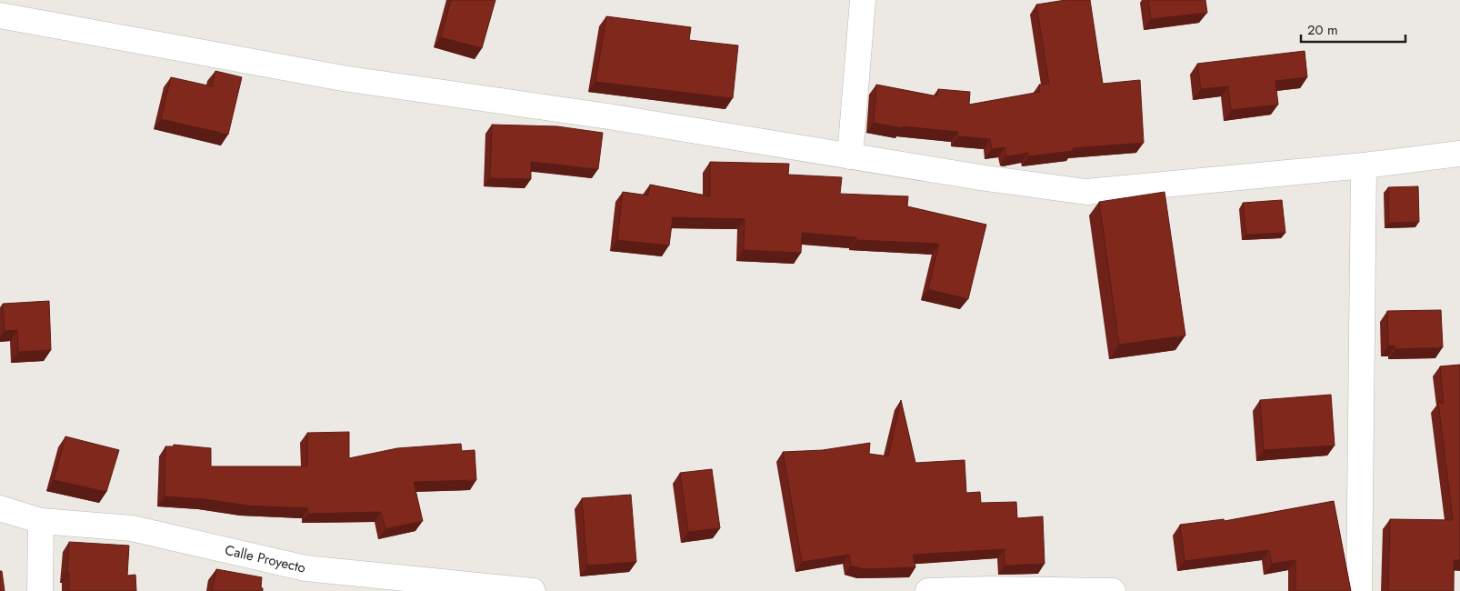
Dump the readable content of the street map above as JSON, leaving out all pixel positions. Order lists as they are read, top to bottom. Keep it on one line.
{"streets":{"street":["Calle Proyecto"]},"scale_bar":"20 m"}
